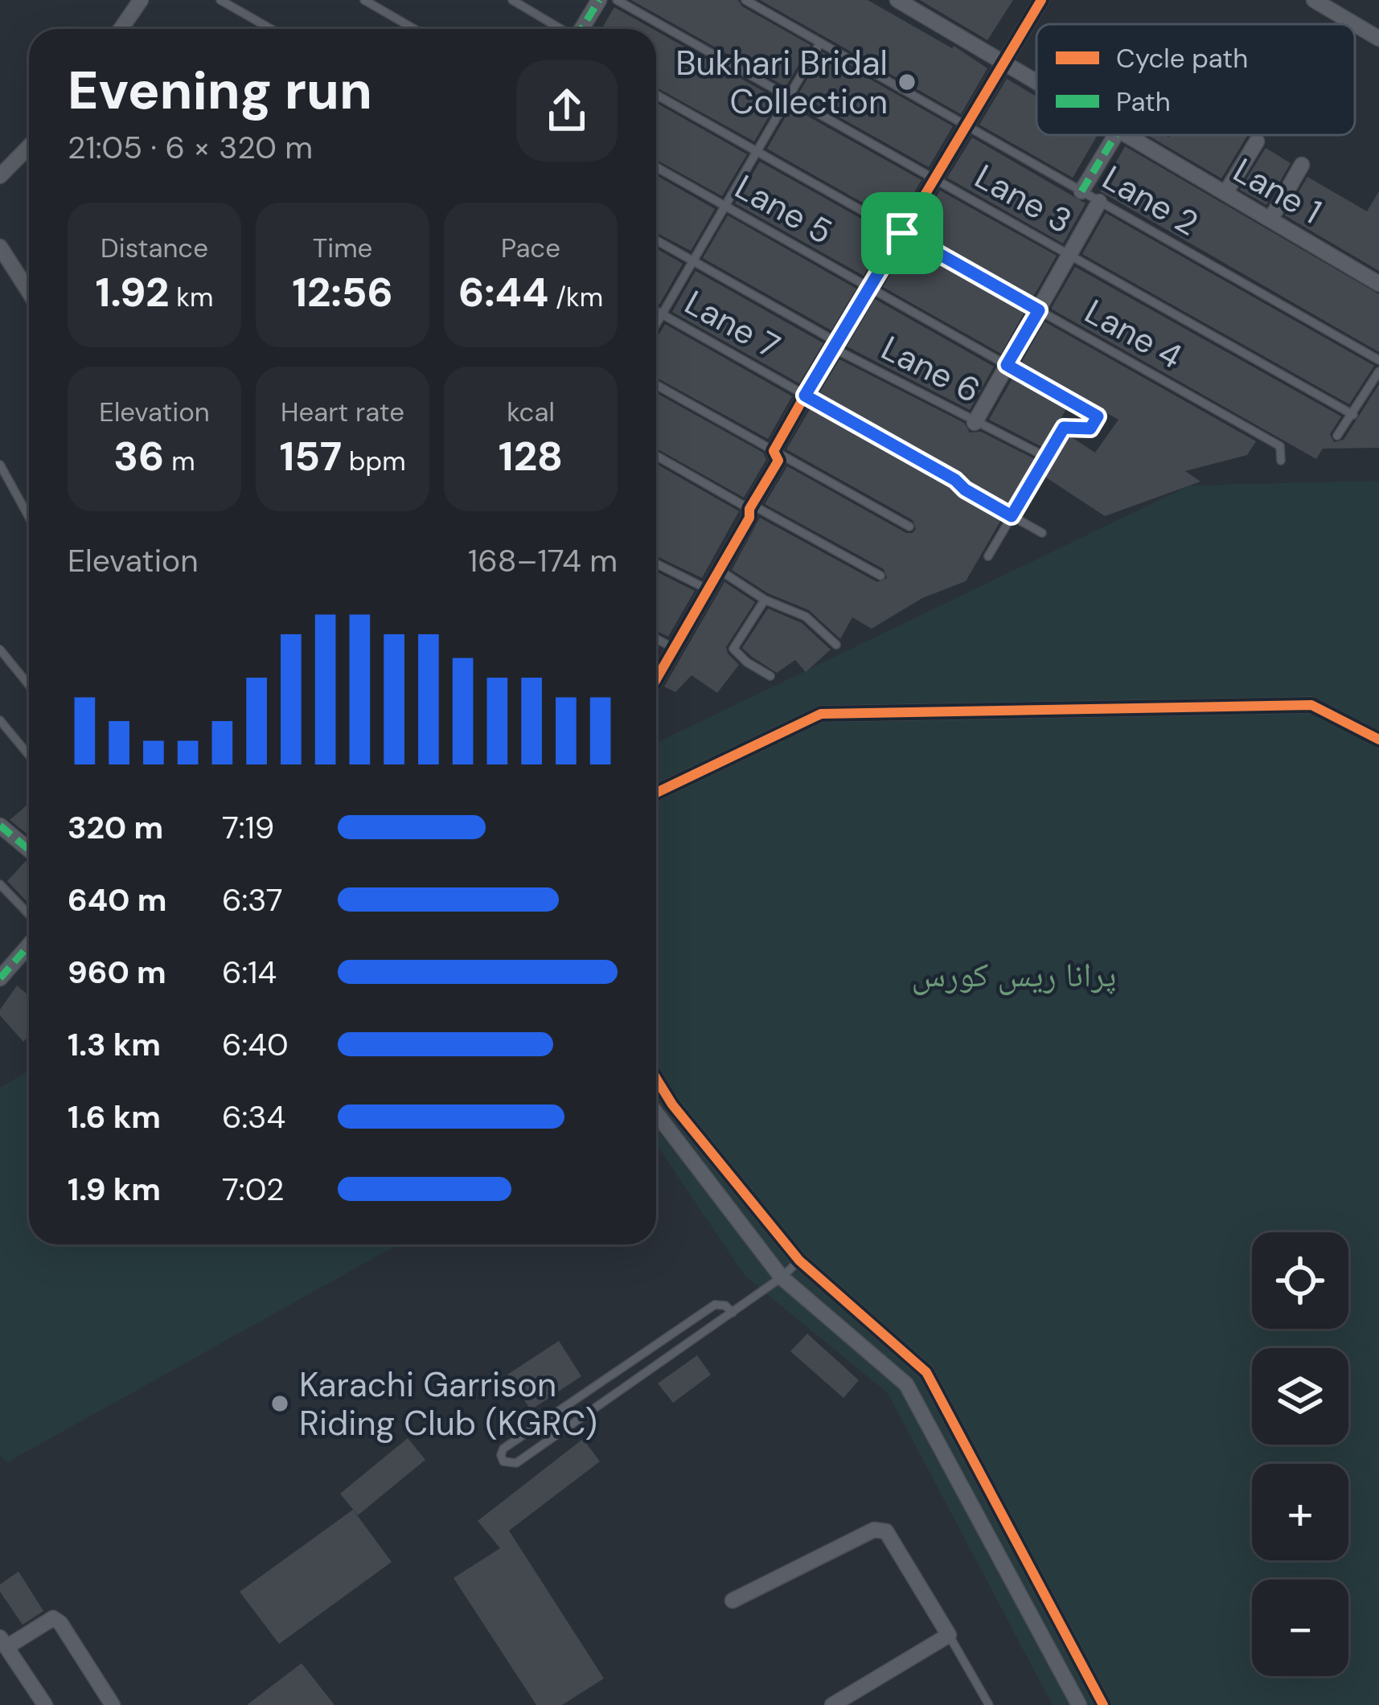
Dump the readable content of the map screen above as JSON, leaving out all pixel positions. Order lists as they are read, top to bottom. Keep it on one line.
{"streets":{"street":["Lane 1"],"lane":["Lane 3","Lane 2","Lane 5","Lane 7","Lane 4","Lane 6"]},"crossings":[["Lane 5","Lane 6"]],"parks":["پرانا ریس کورس"],"places":["Bukhari Bridal Collection","Karachi Garrison Riding Club (KGRC)"],"legend":["Cycle path","Path"],"page":{"heading":["Evening run","21:05 · 6 × 320 m"],"stats":[["Distance","1.92 km"],["Time","12:56"],["Pace","6:44 /km"],["Elevation","36 m"],["Heart rate","157 bpm"],["kcal","128"]],"chart":["Elevation","168–174 m"],"list":[{"name":"320 m","note":"7:19"},{"name":"640 m","note":"6:37"},{"name":"960 m","note":"6:14"},{"name":"1.3 km","note":"6:40"},{"name":"1.6 km","note":"6:34"},{"name":"1.9 km","note":"7:02"}],"map_buttons":["+","−"]}}
